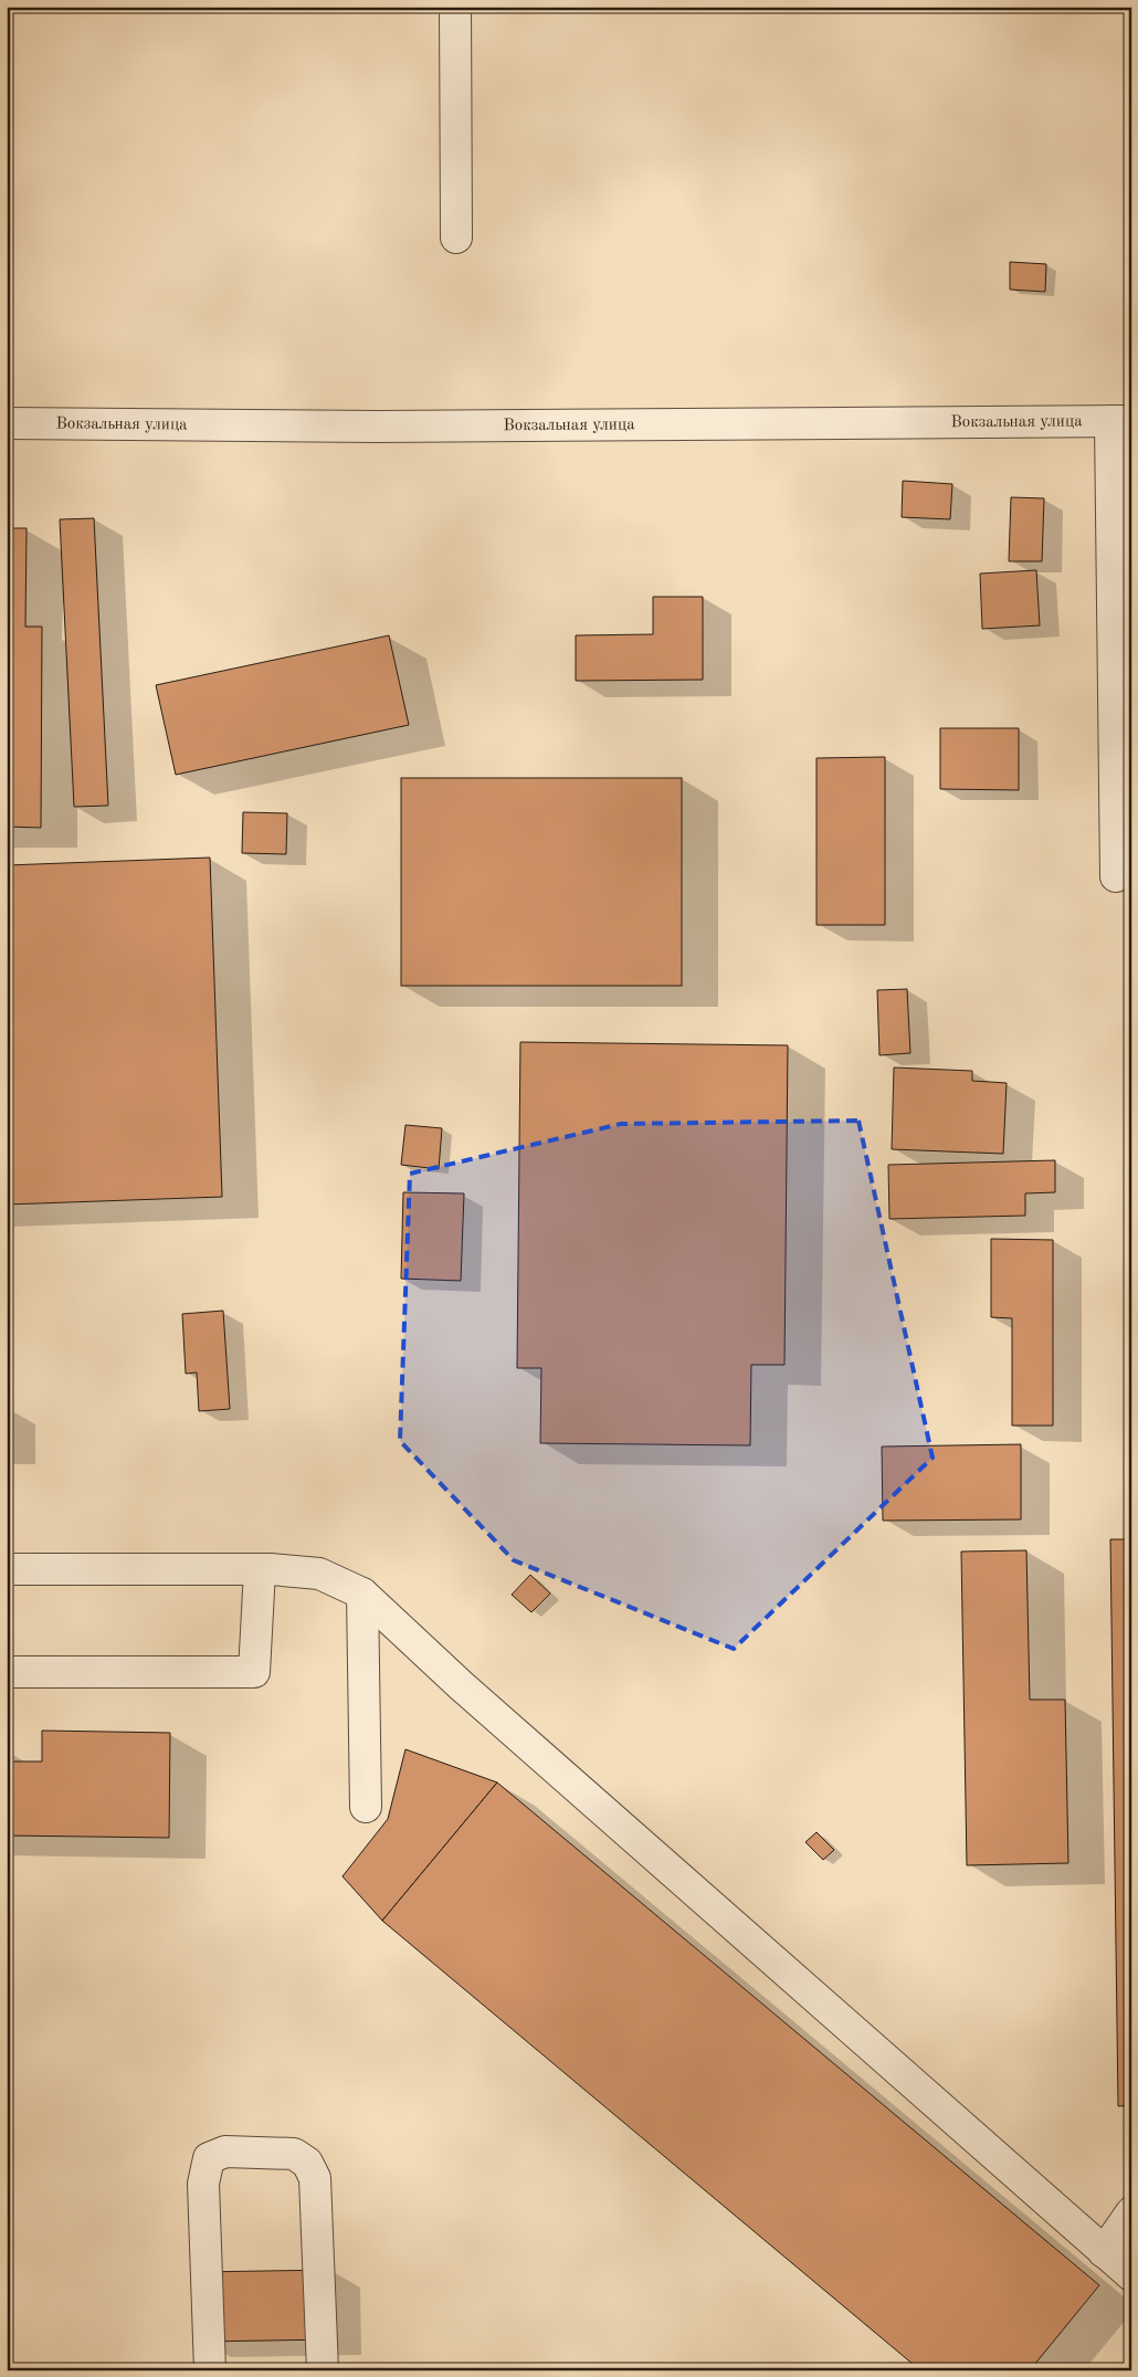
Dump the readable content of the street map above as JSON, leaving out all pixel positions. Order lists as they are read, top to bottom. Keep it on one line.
{"streets":{"street":["Вокзальная улица"]}}
